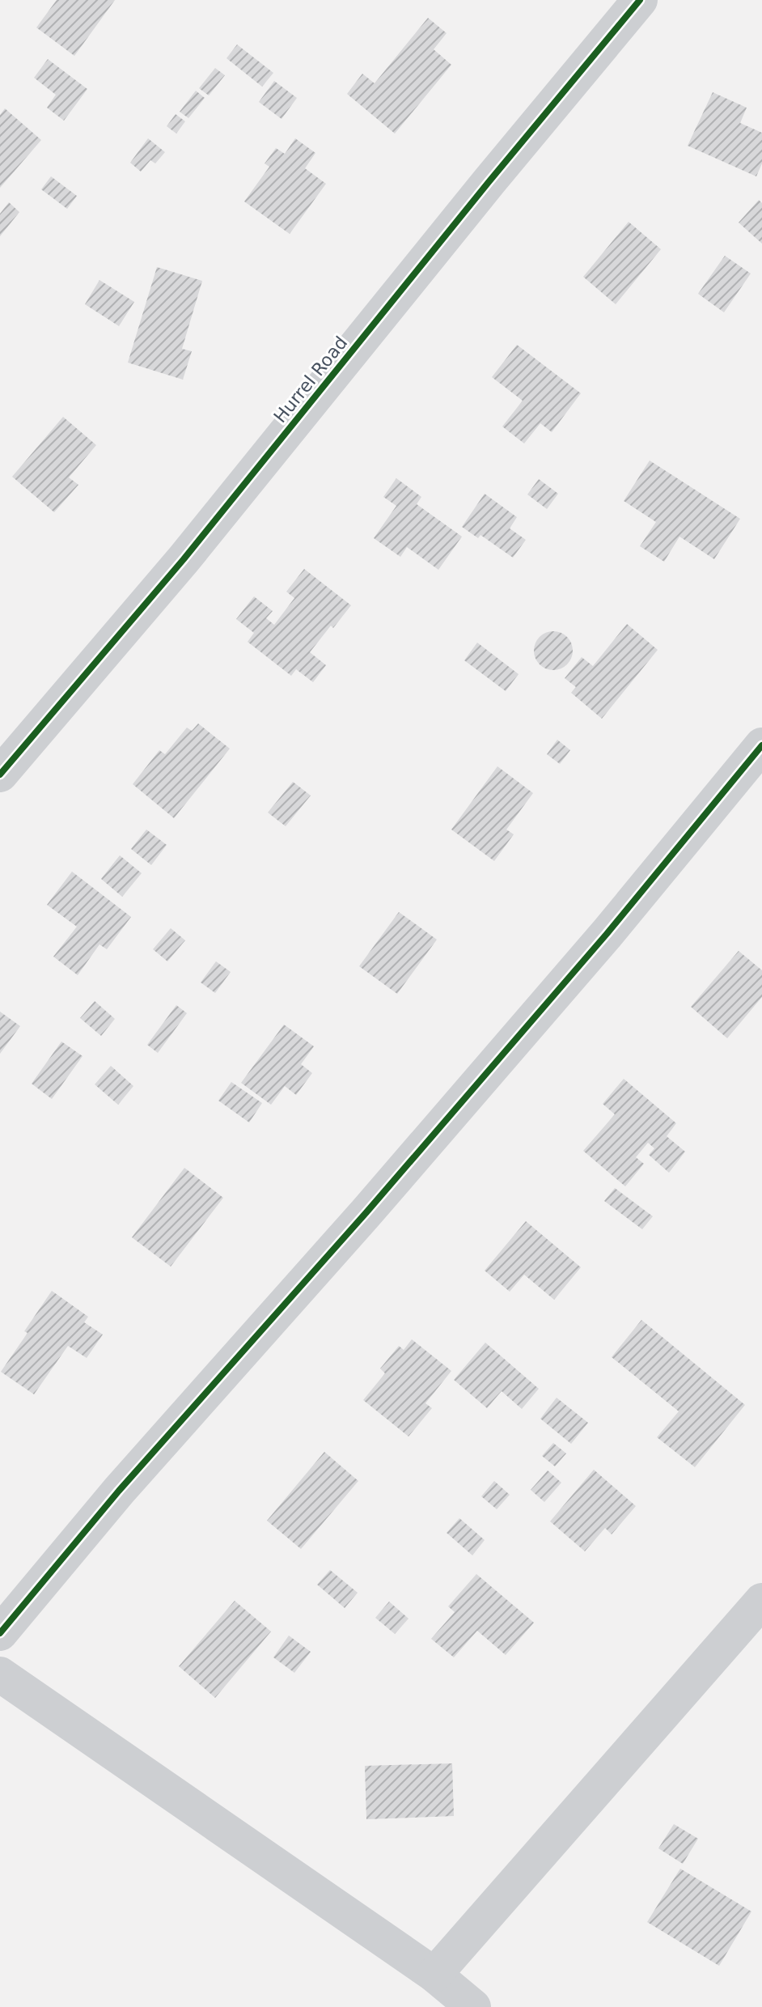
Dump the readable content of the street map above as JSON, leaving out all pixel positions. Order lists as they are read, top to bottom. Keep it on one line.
{"streets":{"street":["Hurrel Road"]}}
